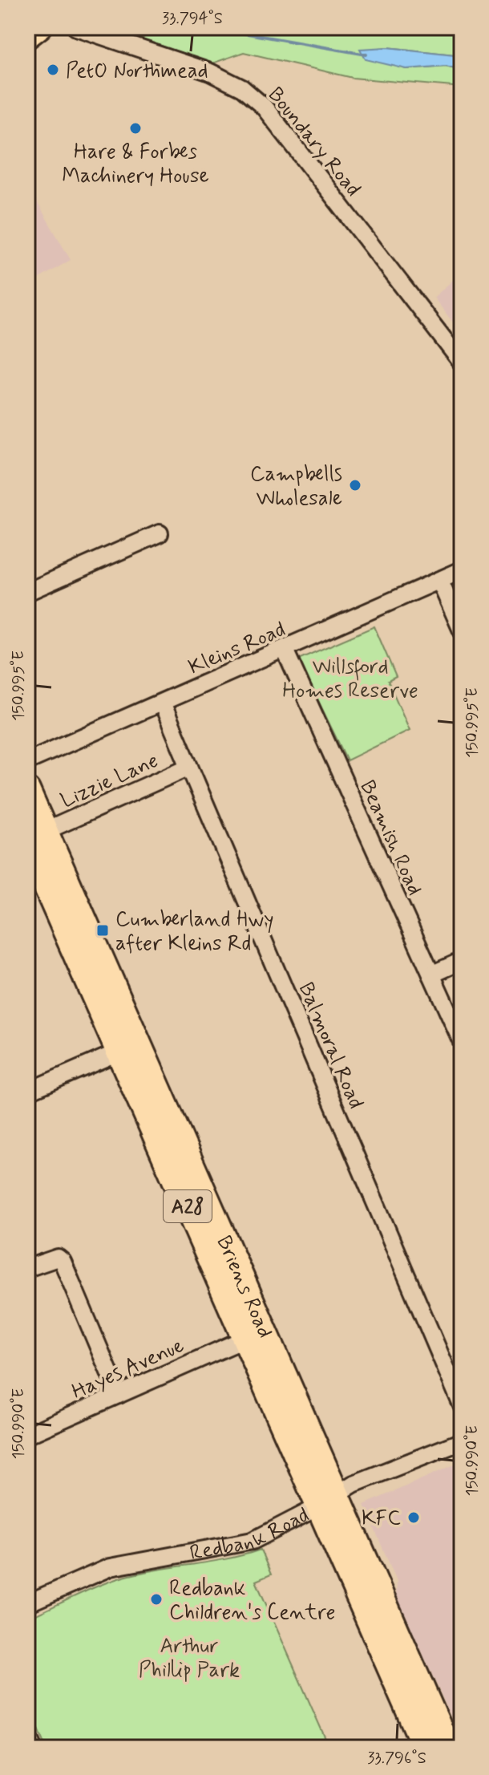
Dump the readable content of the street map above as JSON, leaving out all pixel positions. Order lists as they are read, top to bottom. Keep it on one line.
{"streets":{"highway":["A28","Briens Road"],"street":["Boundary Road","Kleins Road","Lizzie Lane","Beamish Road","Balmoral Road","Hayes Avenue","Redbank Road"]},"crossings":[["Kleins Road","Beamish Road"],["Kleins Road","Balmoral Road"],["Lizzie Lane","Balmoral Road"],["Lizzie Lane","Briens Road"],["Briens Road","Hayes Avenue"],["Briens Road","Redbank Road"]],"parks":["Willsford Homes Reserve","Arthur Phillip Park"],"places":{"other":["PetO Northmead","Hare & Forbes Machinery House","Campbells Wholesale","KFC","Redbank Children's Centre"],"transit":["Cumberland Hwy after Kleins Rd"]},"coordinates":["33.794°S","150.995°E","150.990°E","33.796°S"]}
